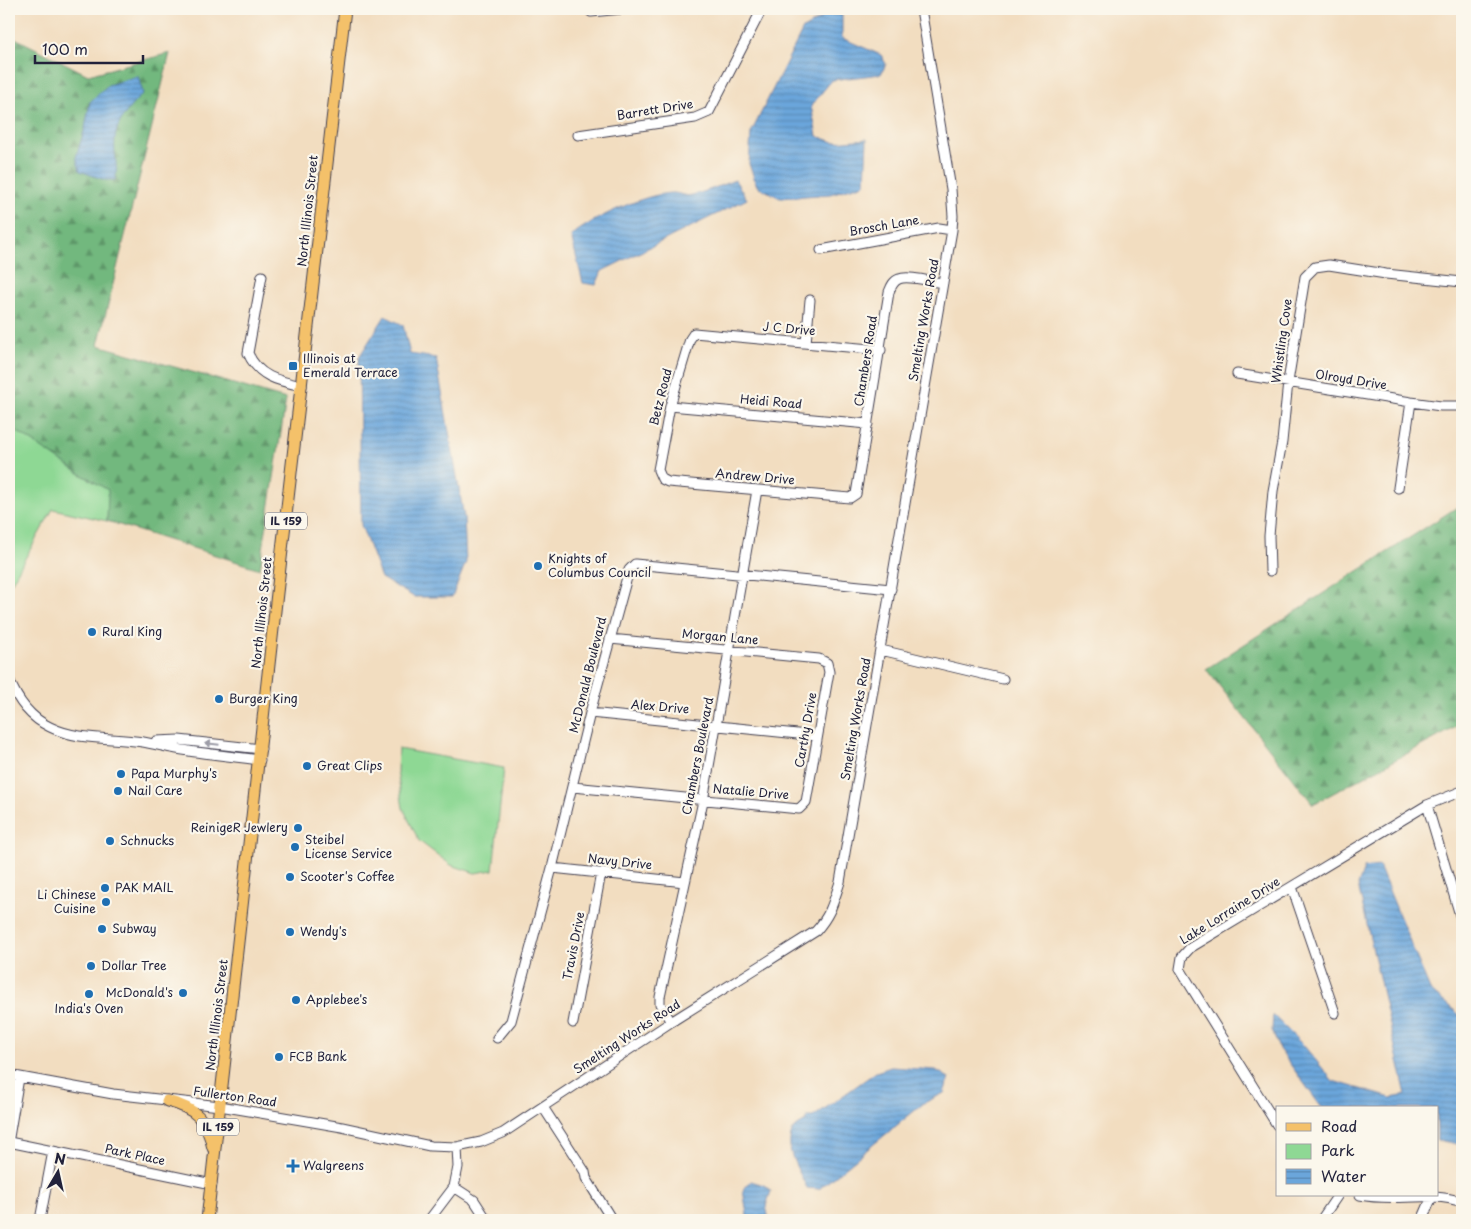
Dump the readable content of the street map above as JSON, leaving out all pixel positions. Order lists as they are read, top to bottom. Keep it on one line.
{"streets":{"main road":["North Illinois Street","IL 159"],"street":["Barrett Drive","Brosch Lane","Smelting Works Road","J C Drive","Whistling Cove","Chambers Road","Olroyd Drive","Betz Road","Heidi Road","Andrew Drive","Morgan Lane","McDonald Boulevard","Alex Drive","Carthy Drive","Chambers Boulevard","Natalie Drive","Navy Drive","Lake Lorraine Drive","Travis Drive","Fullerton Road","Park Place"]},"crossings":[["North Illinois Street","Fullerton Road"],["North Illinois Street","Park Place"],["Brosch Lane","Smelting Works Road"],["Smelting Works Road","Chambers Road"],["Smelting Works Road","McDonald Boulevard"],["Smelting Works Road","Chambers Boulevard"],["Smelting Works Road","Fullerton Road"],["J C Drive","Chambers Road"],["J C Drive","Betz Road"],["Whistling Cove","Olroyd Drive"],["Chambers Road","Heidi Road"],["Chambers Road","Andrew Drive"],["Betz Road","Heidi Road"],["Betz Road","Andrew Drive"],["Andrew Drive","Chambers Boulevard"],["Morgan Lane","McDonald Boulevard"],["Morgan Lane","Carthy Drive"],["Morgan Lane","Chambers Boulevard"],["McDonald Boulevard","Alex Drive"],["McDonald Boulevard","Chambers Boulevard"],["McDonald Boulevard","Natalie Drive"],["McDonald Boulevard","Navy Drive"],["Alex Drive","Carthy Drive"],["Alex Drive","Chambers Boulevard"],["Carthy Drive","Natalie Drive"],["Chambers Boulevard","Natalie Drive"],["Chambers Boulevard","Navy Drive"],["Navy Drive","Travis Drive"]],"places":{"transit":["Illinois at Emerald Terrace"],"other":["Knights of Columbus Council","Rural King","Burger King","Great Clips","Papa Murphy's","Nail Care","ReinigeR Jewlery","Schnucks","Steibel License Service","Scooter's Coffee","PAK MAIL","Li Chinese Cuisine","Subway","Wendy's","Dollar Tree","McDonald's","India's Oven","Applebee's","FCB Bank"],"health":["Walgreens"]},"legend":["Road","Park","Water"],"scale_bar":"100 m","north":"top"}
